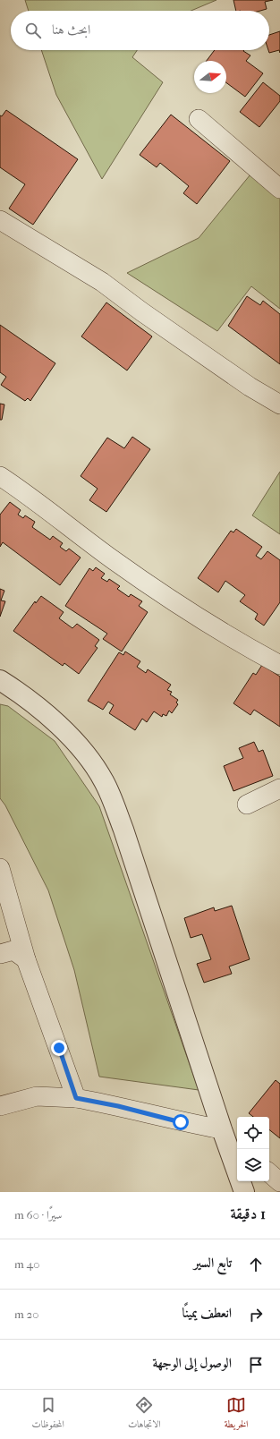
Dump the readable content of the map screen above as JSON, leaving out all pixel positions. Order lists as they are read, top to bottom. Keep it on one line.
{"north":"right","page":{"search":"ابحث هنا","heading":["1 دقيقة","سيرًا · 60 m"],"list":[["تابع السير","40 m"],["انعطف يمينًا","20 m"],"الوصول إلى الوجهة"],"nav":["الخريطة","الاتجاهات","المحفوظات"]}}
